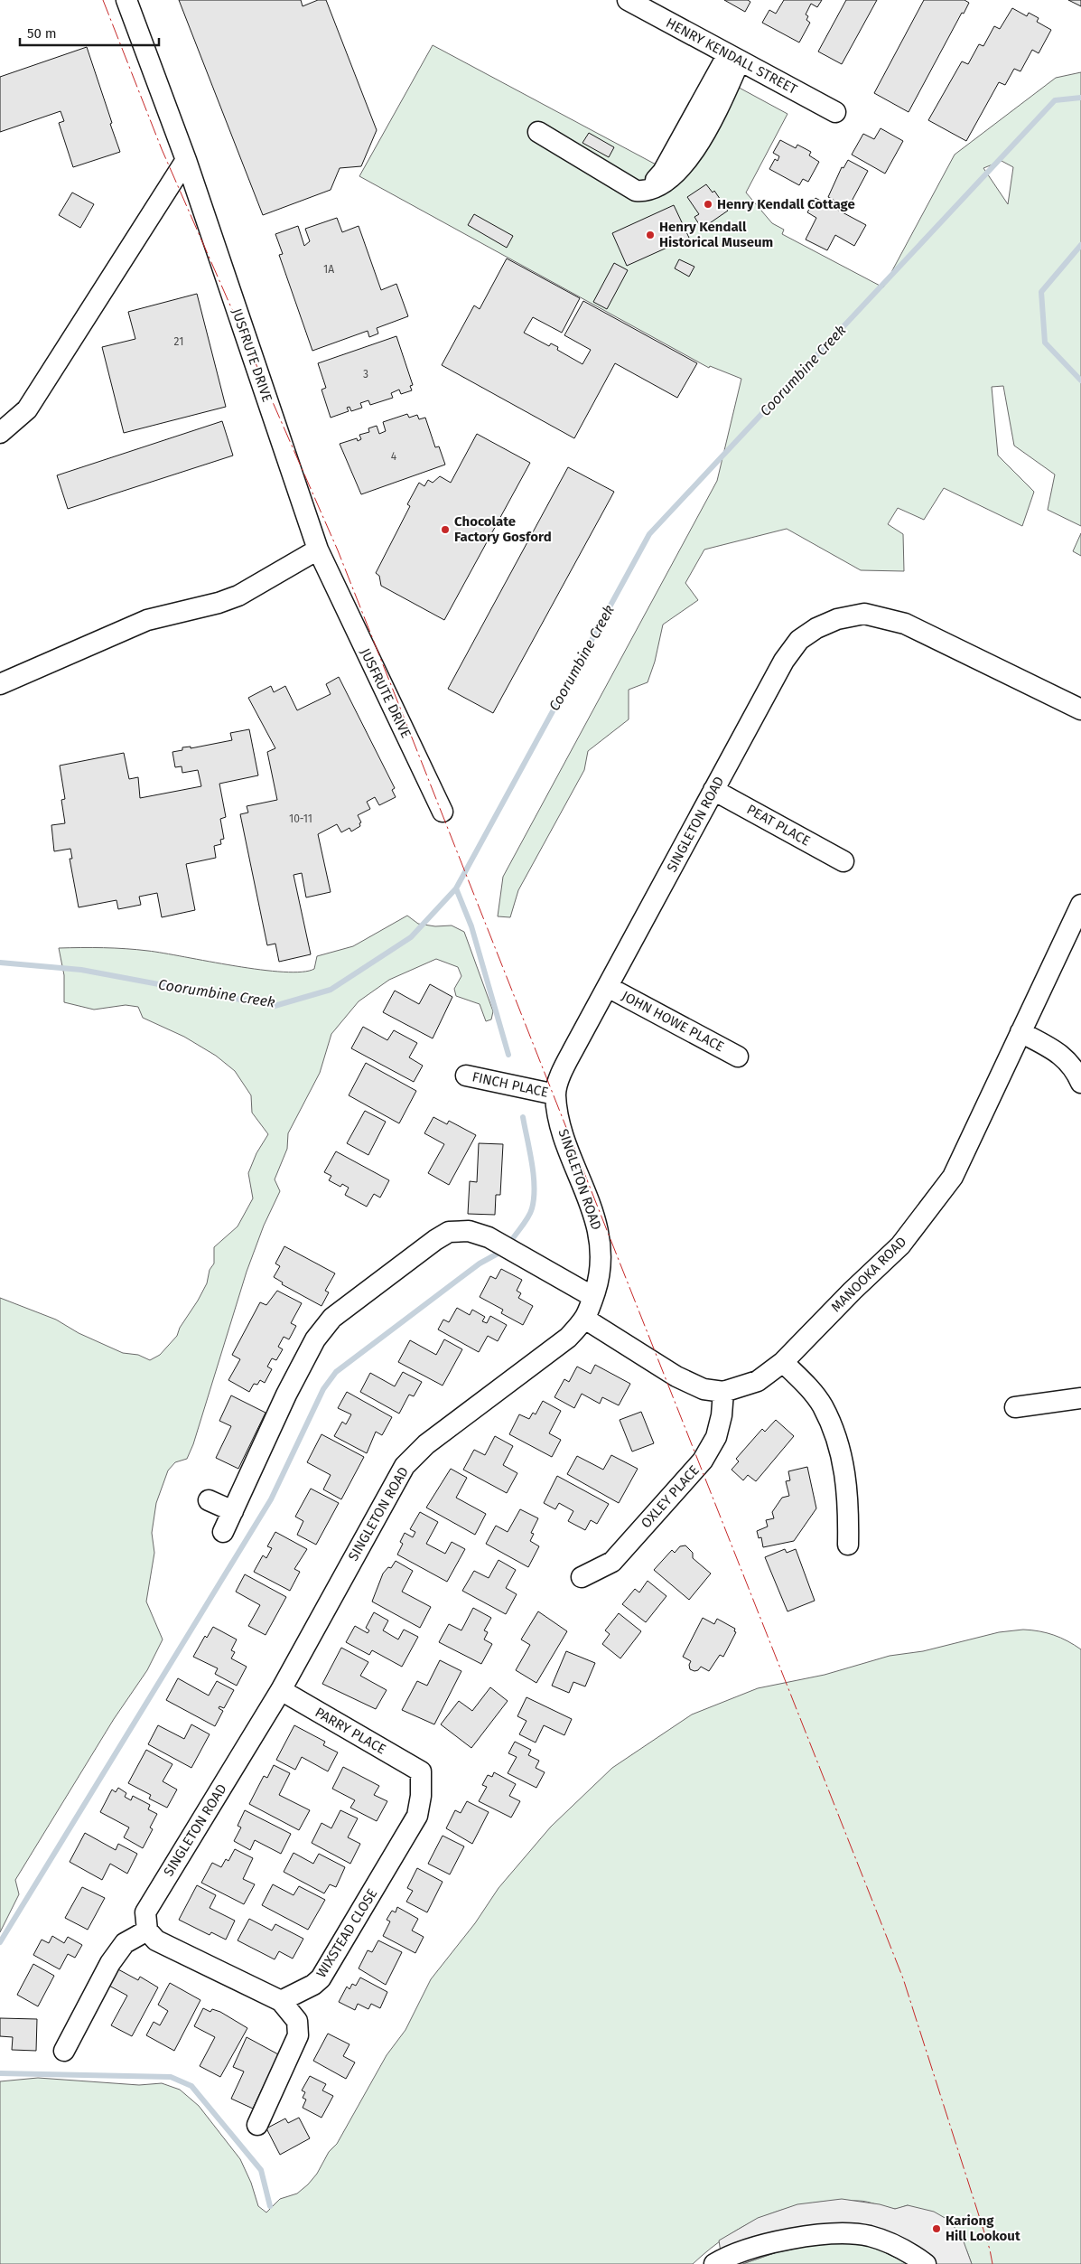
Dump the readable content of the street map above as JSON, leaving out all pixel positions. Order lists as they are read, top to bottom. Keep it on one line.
{"streets":{"street":["HENRY KENDALL STREET","JUSFRUTE DRIVE","SINGLETON ROAD","PEAT PLACE","JOHN HOWE PLACE","FINCH PLACE","MANOOKA ROAD","OXLEY PLACE","PARRY PLACE","WIXSTEAD CLOSE"]},"crossings":[["SINGLETON ROAD","PEAT PLACE"],["SINGLETON ROAD","JOHN HOWE PLACE"],["SINGLETON ROAD","FINCH PLACE"],["SINGLETON ROAD","MANOOKA ROAD"],["SINGLETON ROAD","PARRY PLACE"],["MANOOKA ROAD","OXLEY PLACE"],["PARRY PLACE","WIXSTEAD CLOSE"]],"water":["Coorumbine Creek"],"places":["Henry Kendall Cottage","Henry Kendall Historical Museum","Chocolate Factory Gosford","Kariong Hill Lookout"],"house_numbers":["1A","21","3","4","10-11"],"scale_bar":"50 m"}
